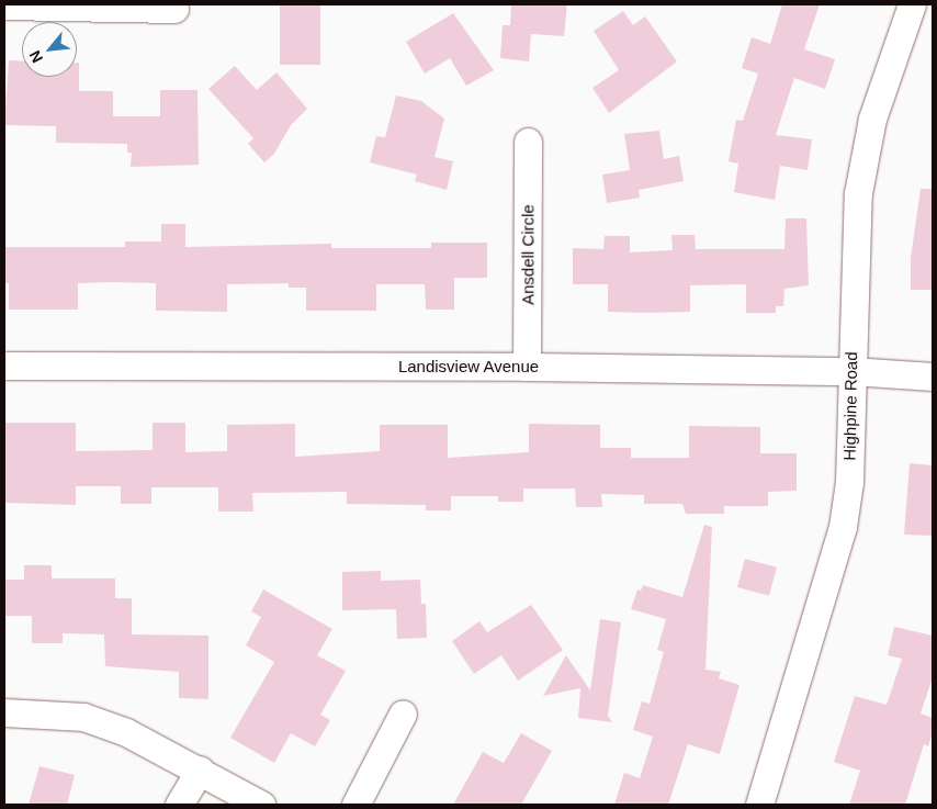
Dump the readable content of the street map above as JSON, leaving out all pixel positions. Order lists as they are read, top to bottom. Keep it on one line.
{"streets":{"street":["Ansdell Circle","Landisview Avenue","Highpine Road"]},"crossings":[["Ansdell Circle","Landisview Avenue"],["Landisview Avenue","Highpine Road"]],"north":"bottom left"}
